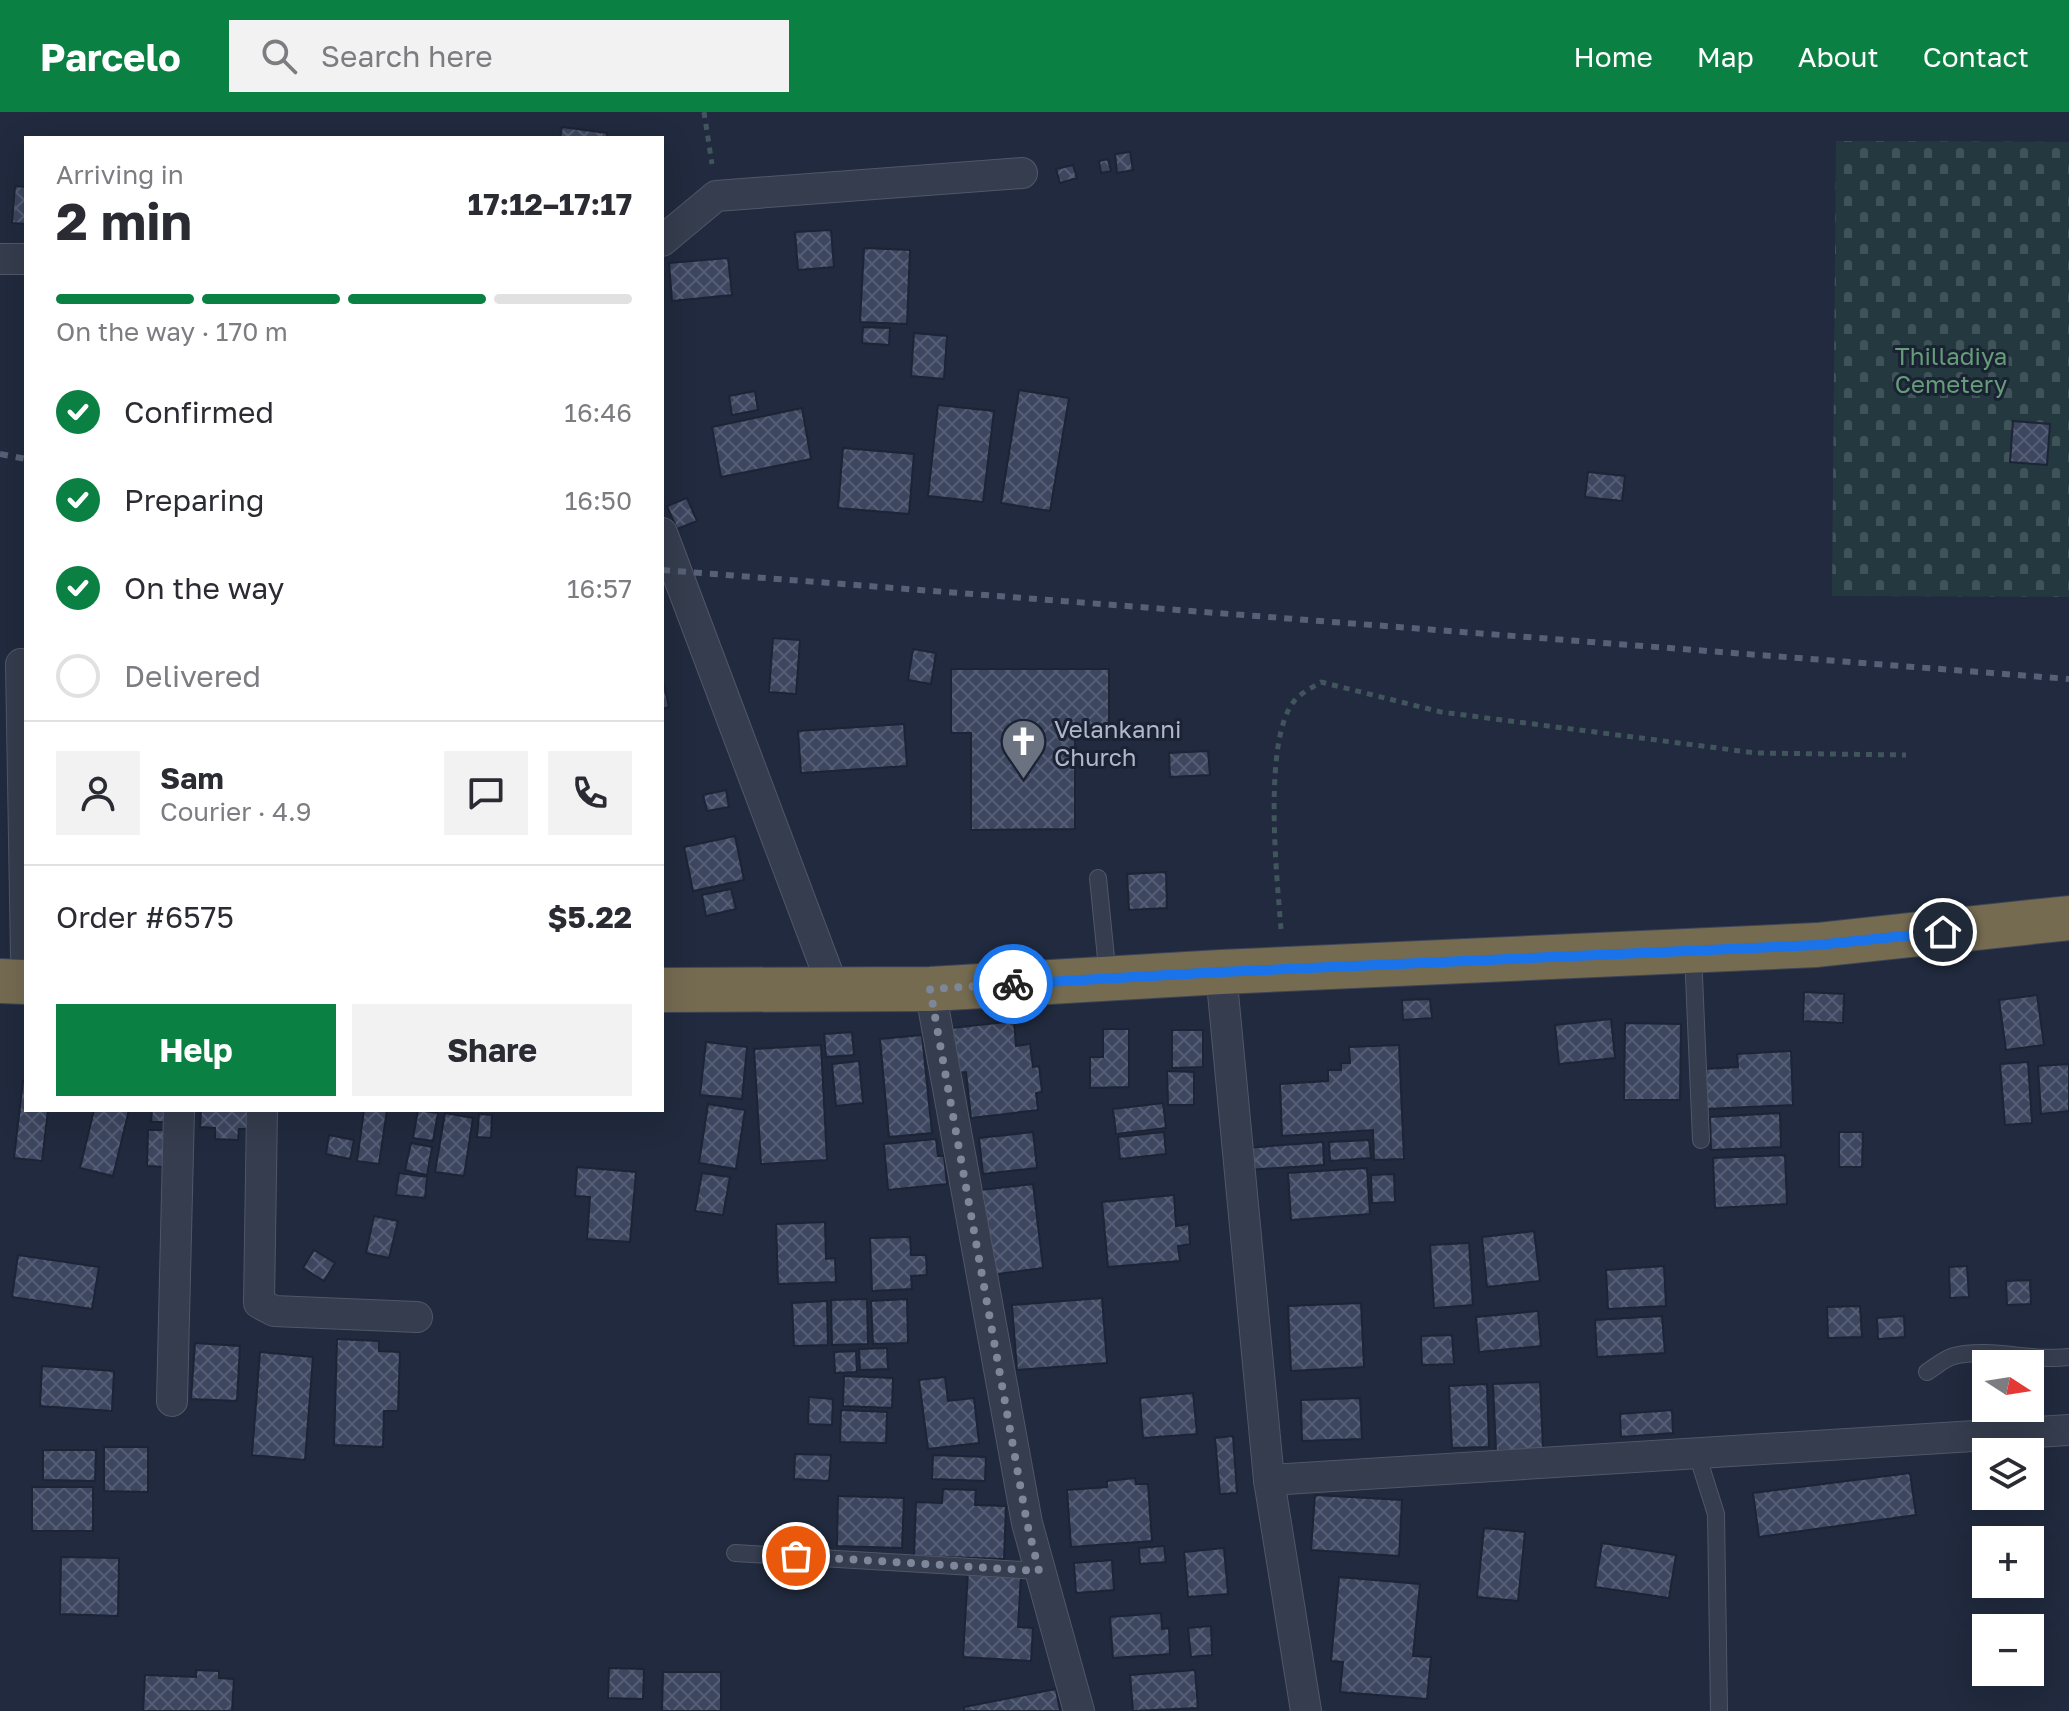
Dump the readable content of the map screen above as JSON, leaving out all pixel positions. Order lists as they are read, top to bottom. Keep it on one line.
{"parks":["Thilladiya Cemetery"],"places":{"church":["Velankanni Church"]},"north":"right","page":{"header":"Parcelo","search":"Search here","nav":["Home","Map","About","Contact"],"heading":["2 min","Arriving in","17:12–17:17"],"panel":["Sam","Courier · 4.9","Order #6575","$5.22"],"bar":"On the way · 170 m","list":[["Confirmed","16:46"],["Preparing","16:50"],["On the way","16:57"],"Delivered"],"buttons":["Help","Share"],"map_buttons":["+","−"]}}
